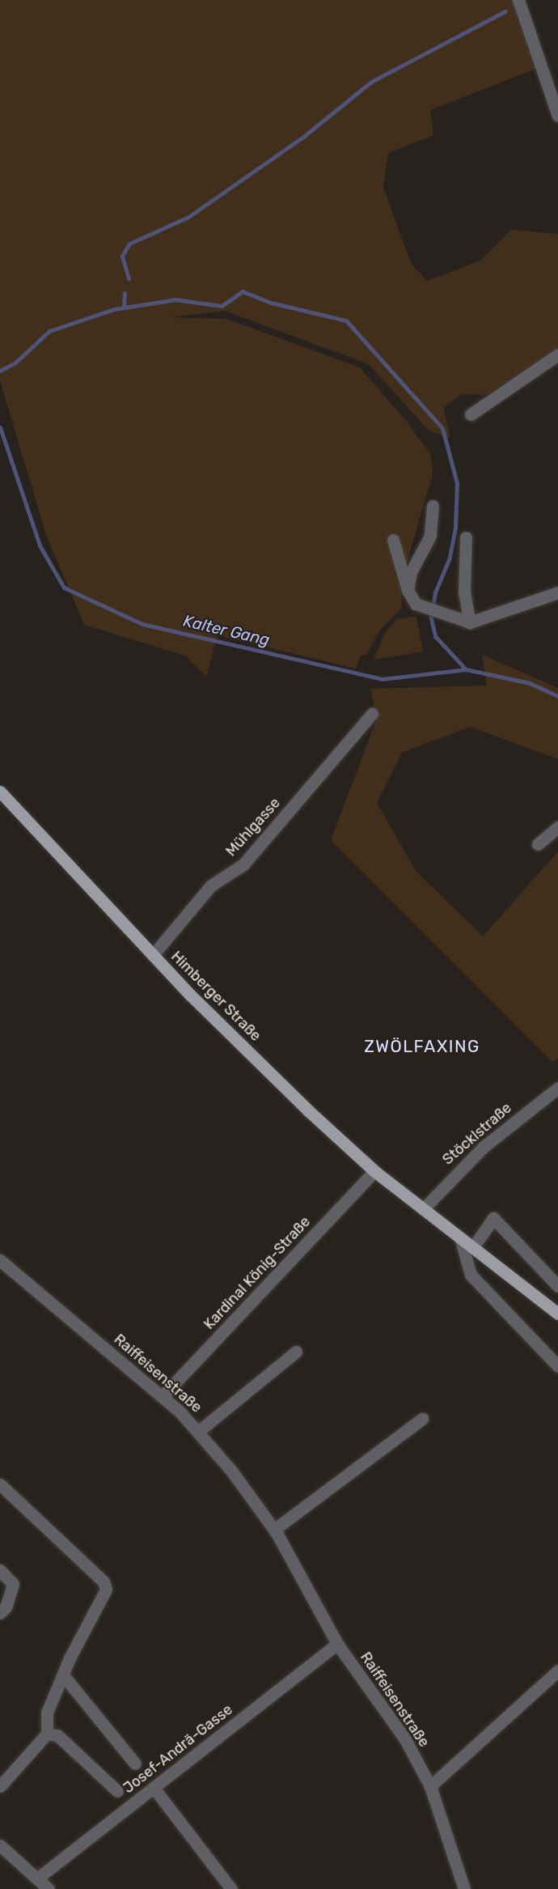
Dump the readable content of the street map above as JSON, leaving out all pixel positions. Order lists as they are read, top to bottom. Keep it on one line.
{"streets":{"main road":["Himberger Straße"],"street":["Mühlgasse","Stöcklstraße","Kardinal König-Straße","Raiffeisenstraße","Josef-Andrä-Gasse"]},"crossings":[["Mühlgasse","Himberger Straße"],["Himberger Straße","Stöcklstraße"],["Himberger Straße","Kardinal König-Straße"],["Kardinal König-Straße","Raiffeisenstraße"],["Raiffeisenstraße","Josef-Andrä-Gasse"]],"districts":["ZWÖLFAXING"],"water":["Kalter Gang"]}
